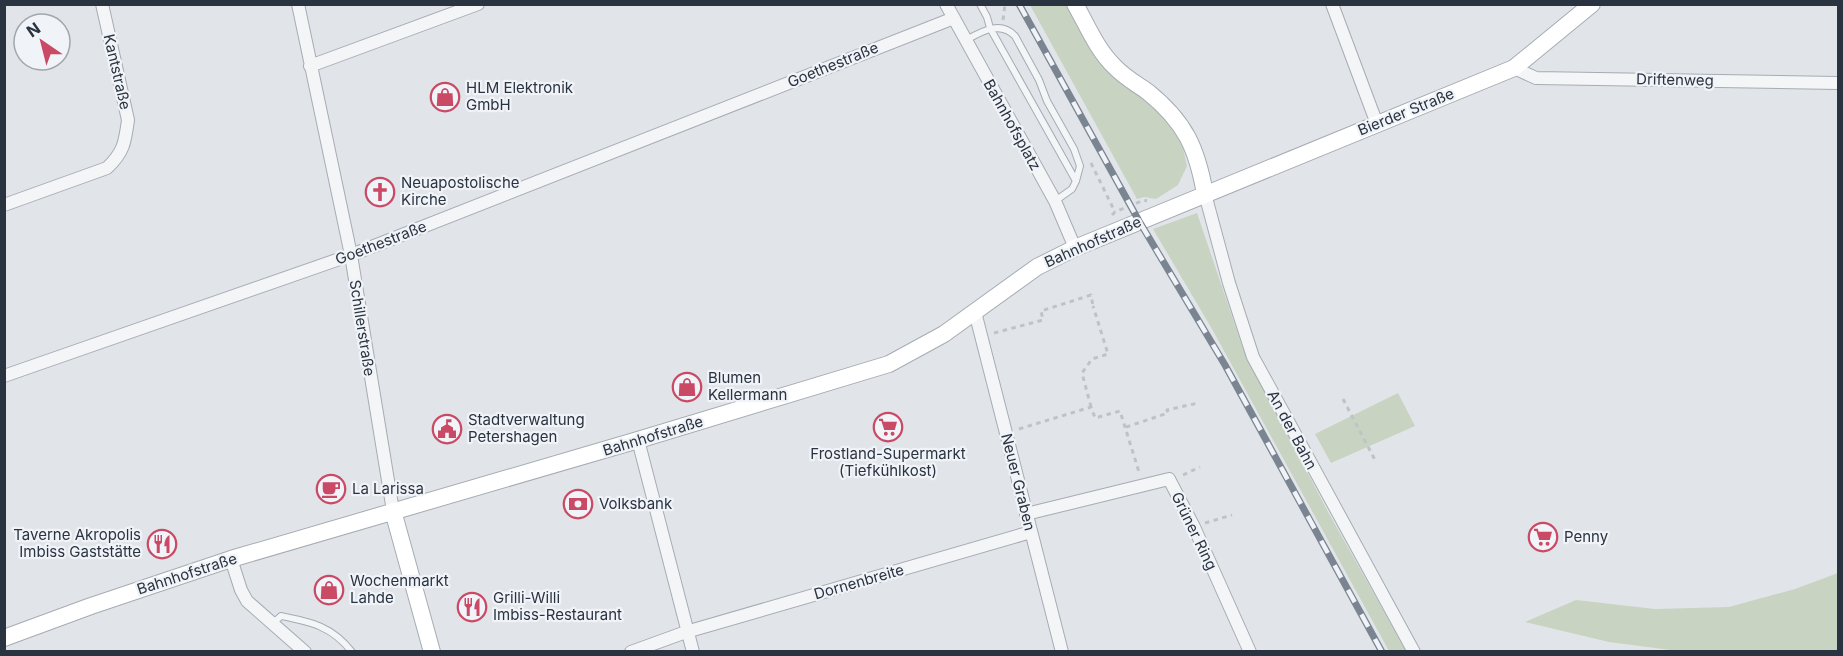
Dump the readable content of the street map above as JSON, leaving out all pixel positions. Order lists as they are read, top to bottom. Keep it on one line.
{"streets":{"street":["Goethestraße","Kantstraße","Driftenweg","Bierder Straße","Bahnhofsplatz","Bahnhofstraße","Schillerstraße","An der Bahn","Neuer Graben","Grüner Ring","Dornenbreite"]},"crossings":[["Goethestraße","Bahnhofsplatz"],["Goethestraße","Schillerstraße"],["Driftenweg","Bierder Straße"],["Bierder Straße","Bahnhofstraße"],["Bierder Straße","An der Bahn"],["Bahnhofsplatz","Bahnhofstraße"],["Bahnhofstraße","Schillerstraße"],["Bahnhofstraße","An der Bahn"],["Bahnhofstraße","Neuer Graben"],["Neuer Graben","Grüner Ring"],["Neuer Graben","Dornenbreite"]],"places":{"shop":["HLM Elektronik GmbH","Blumen Kellermann","Wochenmarkt Lahde"],"church":["Neuapostolische Kirche"],"supermarket":["Frostland-Supermarkt (Tiefkühlkost)","Penny"],"public building":["Stadtverwaltung Petershagen"],"cafe":["La Larissa"],"bank":["Volksbank"],"restaurant":["Taverne Akropolis Imbiss Gaststätte","Grilli-Willi Imbiss-Restaurant"]},"north":"top left"}
